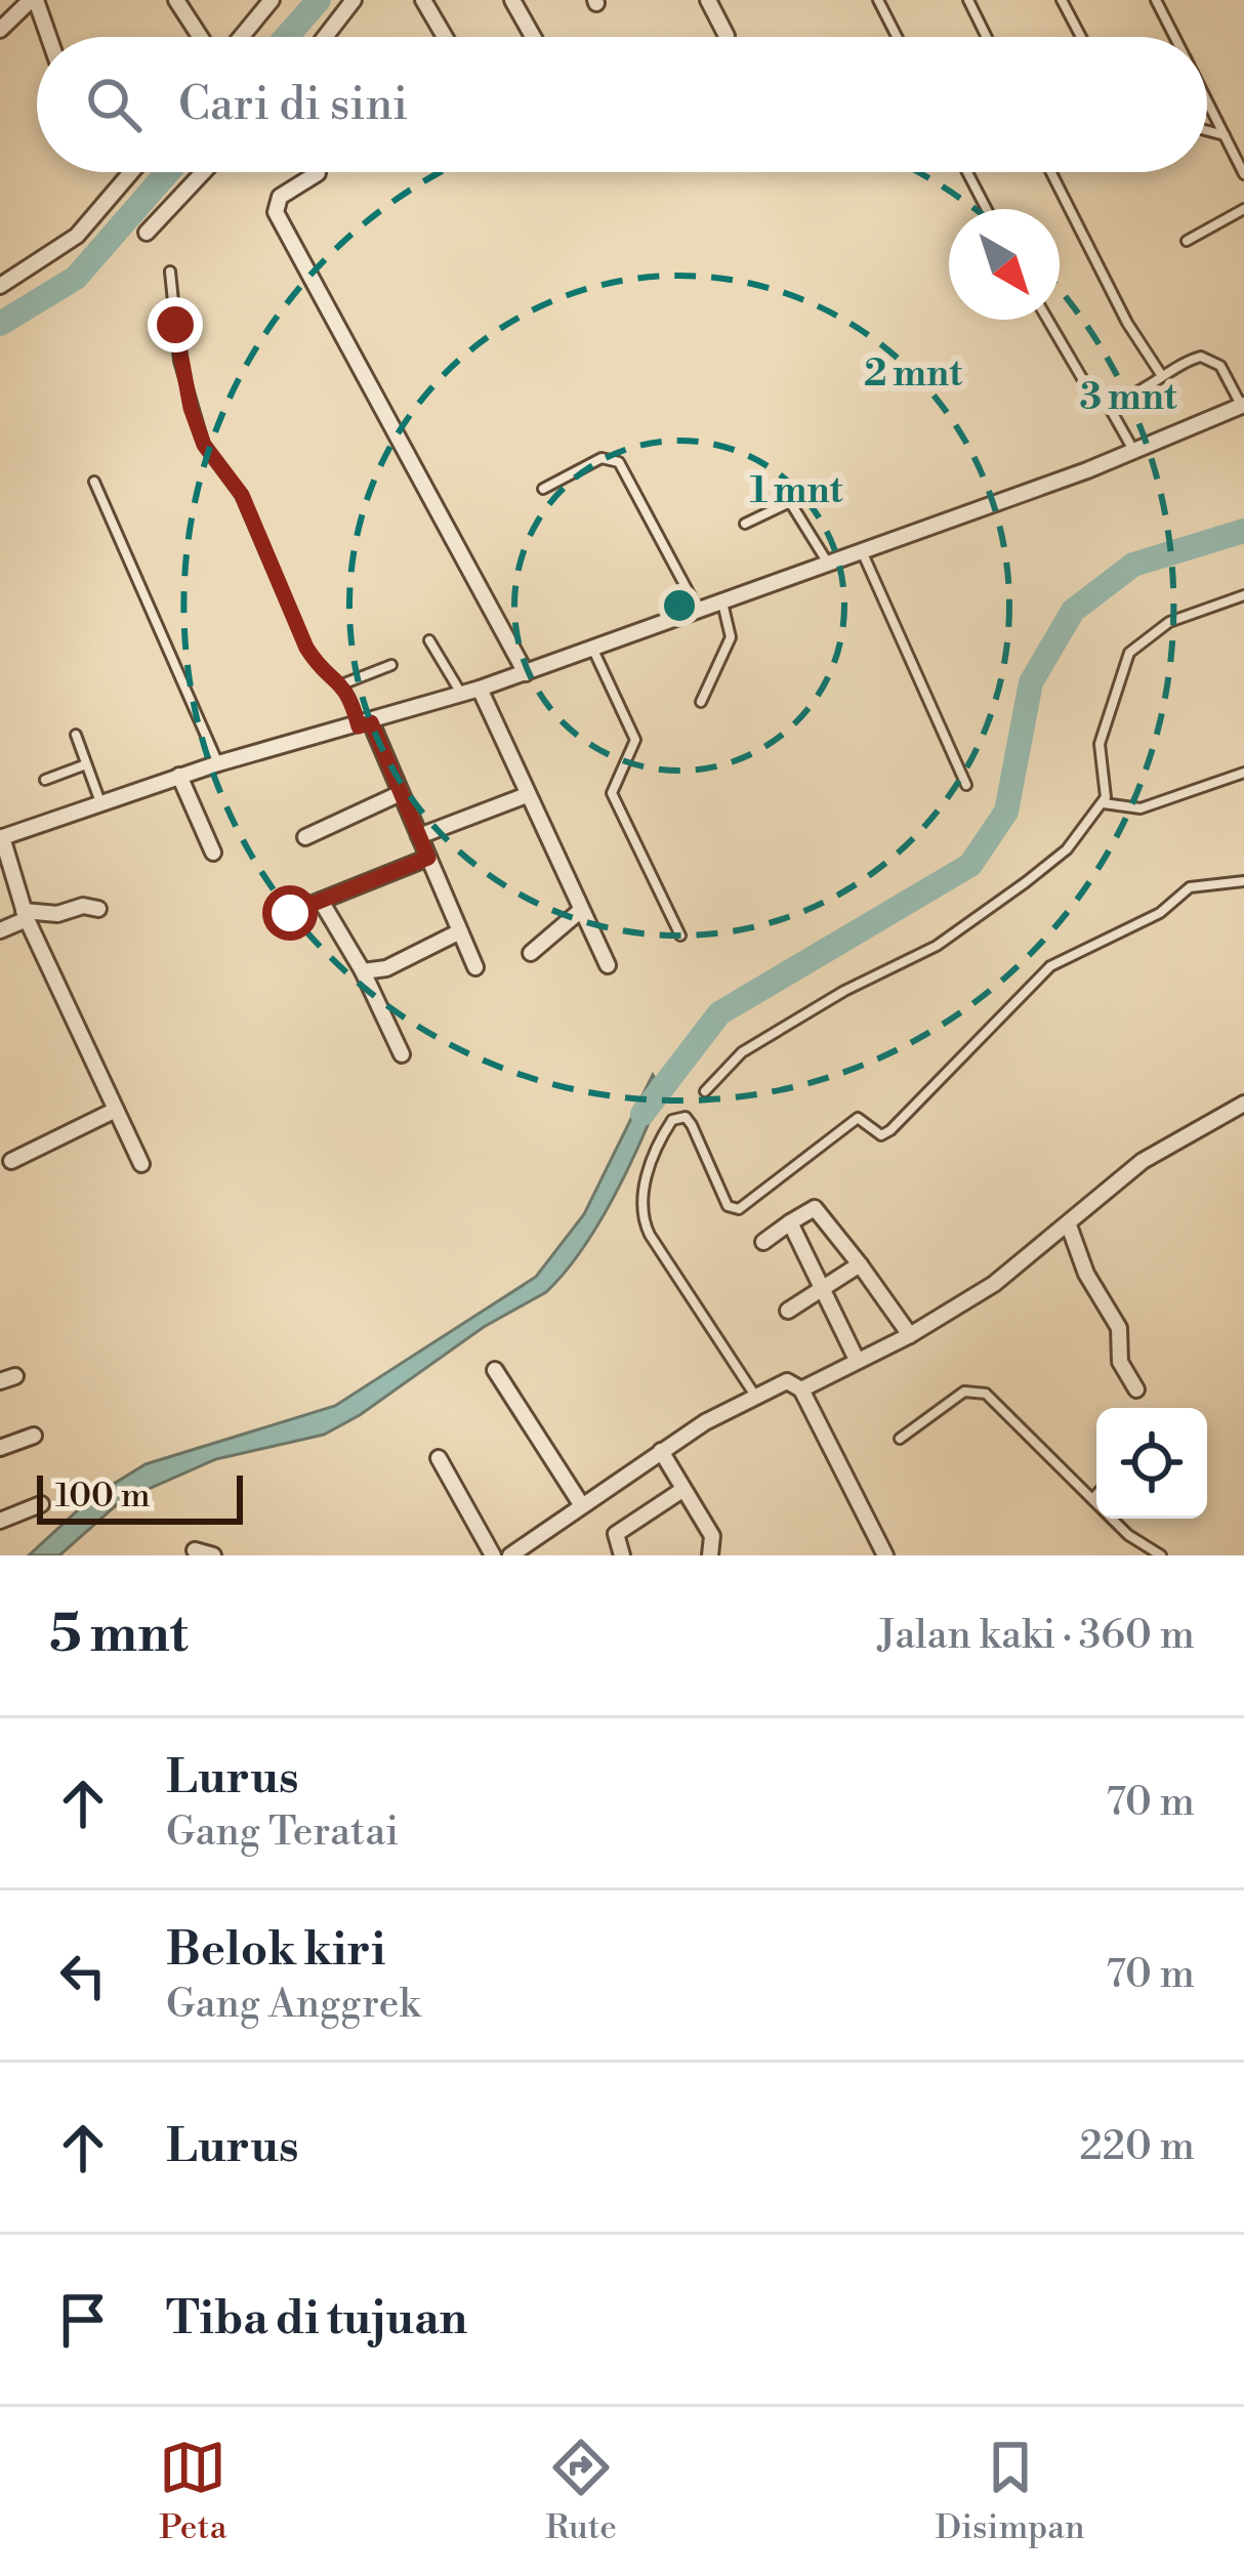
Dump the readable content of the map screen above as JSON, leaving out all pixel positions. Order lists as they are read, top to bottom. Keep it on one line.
{"scale_bar":"100 m","north":"bottom right","page":{"search":"Cari di sini","scale":"100 m","heading":["5 mnt","Jalan kaki · 360 m"],"list":[["Lurus","Gang Teratai","70 m"],["Belok kiri","Gang Anggrek","70 m"],["Lurus","220 m"],"Tiba di tujuan"],"nav":["Peta","Rute","Disimpan"]},"rings":["2 mnt","3 mnt","1 mnt"]}
